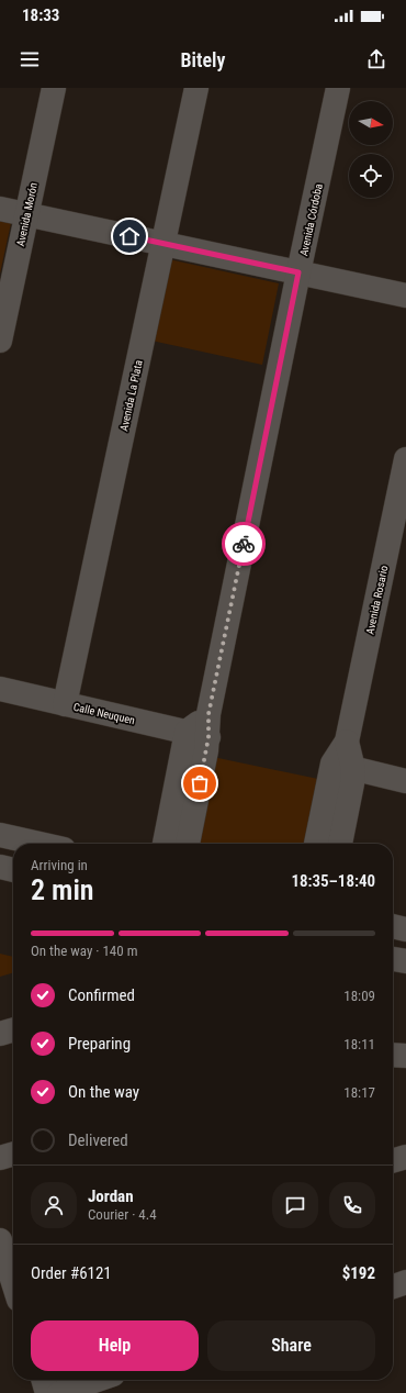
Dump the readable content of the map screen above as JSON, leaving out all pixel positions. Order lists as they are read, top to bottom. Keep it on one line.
{"streets":{"street":["Avenida Morón","Avenida Córdoba","Avenida La Plata","Avenida Rosario","Calle Neuquen"]},"crossings":[["Avenida Córdoba","Calle Neuquen"],["Avenida La Plata","Calle Neuquen"]],"north":"right","page":{"status":"18:33","header":"Bitely","heading":["2 min","Arriving in","18:35–18:40"],"panel":["Jordan","Courier · 4.4","Order #6121","$192"],"bar":"On the way · 140 m","list":[["Confirmed","18:09"],["Preparing","18:11"],["On the way","18:17"],"Delivered"],"buttons":["Help","Share"]}}
